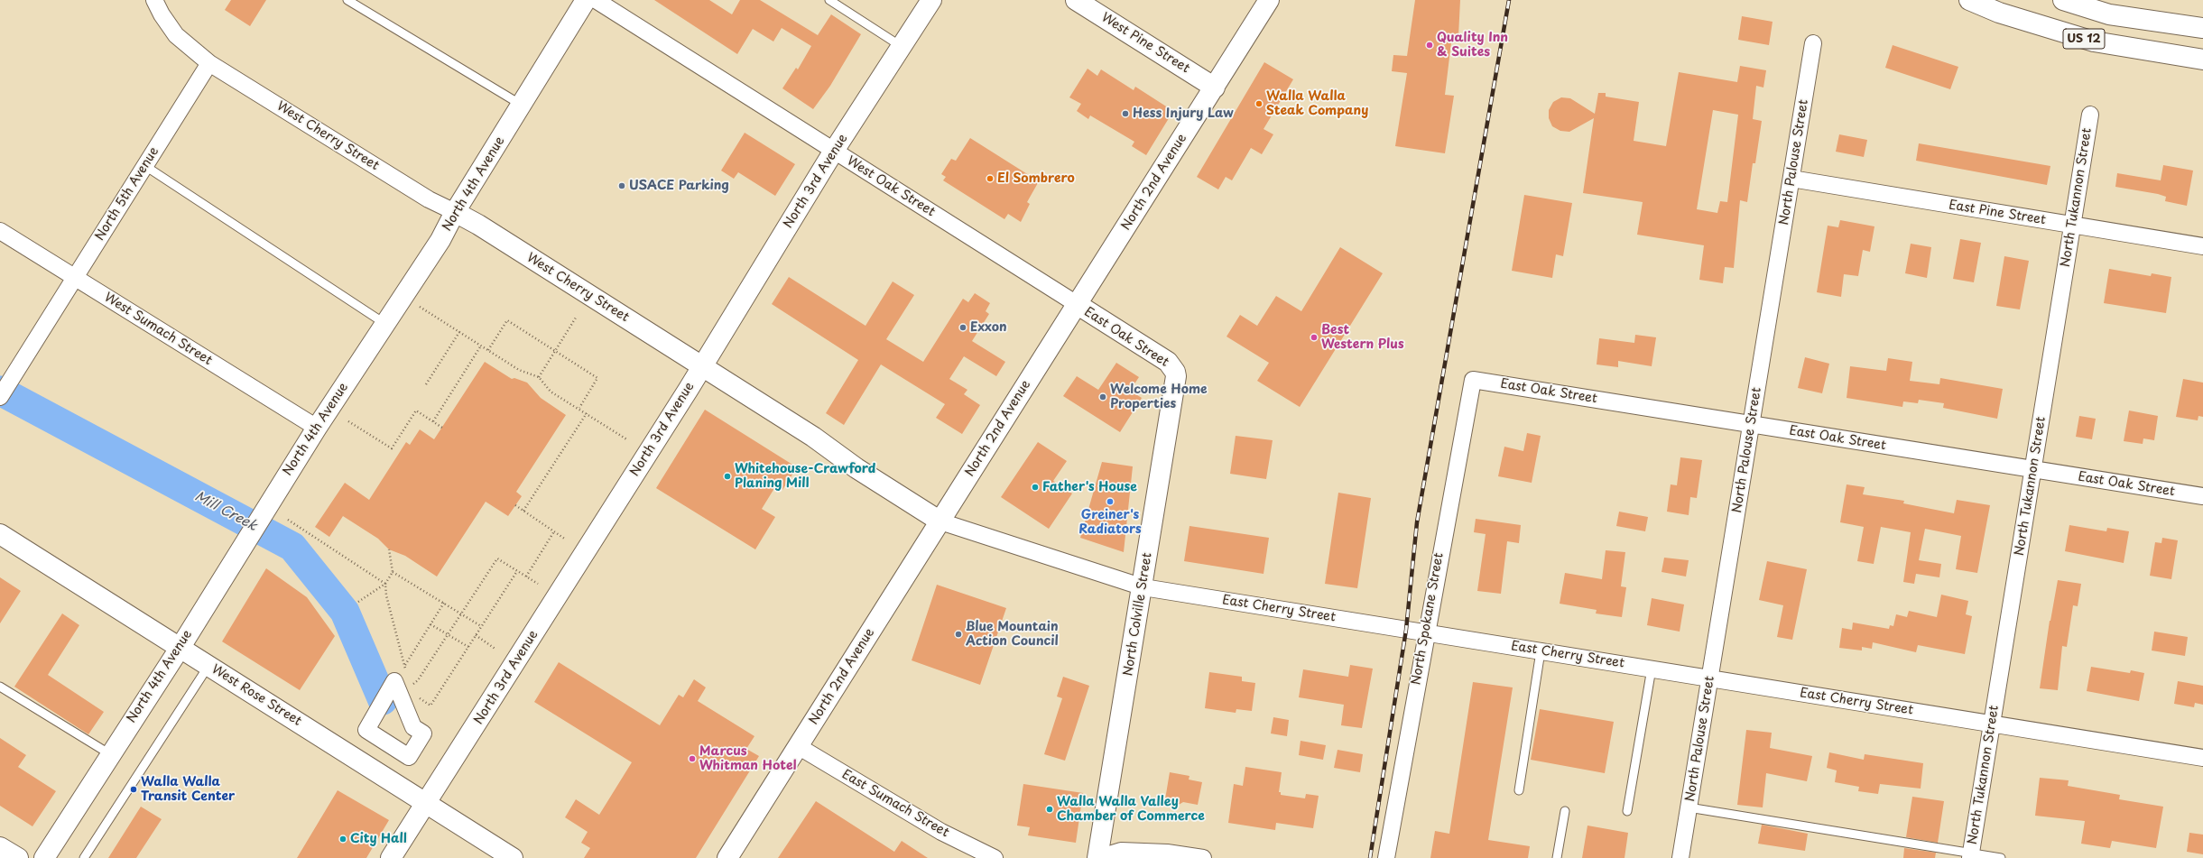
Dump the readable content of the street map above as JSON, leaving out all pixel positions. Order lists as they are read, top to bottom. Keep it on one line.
{"streets":{"main road":["US 12","West Pine Street","West Cherry Street","North 3rd Avenue","North 2nd Avenue","North 4th Avenue","East Oak Street","North Colville Street","West Rose Street"],"street":["North Palouse Street","West Oak Street","North 5th Avenue","North Tukannon Street","East Pine Street","West Sumach Street","East Cherry Street","North Spokane Street","East Sumach Street"]},"crossings":[["West Pine Street","North 2nd Avenue"],["West Cherry Street","North 3rd Avenue"],["West Cherry Street","North 2nd Avenue"],["West Cherry Street","North 4th Avenue"],["West Cherry Street","North 5th Avenue"],["West Cherry Street","East Cherry Street"],["North Palouse Street","East Pine Street"],["North Palouse Street","East Oak Street"],["North Palouse Street","East Cherry Street"],["North 3rd Avenue","West Oak Street"],["North 3rd Avenue","West Rose Street"],["North 2nd Avenue","West Oak Street"],["North 2nd Avenue","East Oak Street"],["North 2nd Avenue","East Cherry Street"],["North 2nd Avenue","East Sumach Street"],["North 4th Avenue","West Sumach Street"],["North 4th Avenue","West Rose Street"],["West Oak Street","East Oak Street"],["North 5th Avenue","West Sumach Street"],["North Tukannon Street","East Pine Street"],["North Tukannon Street","East Oak Street"],["North Tukannon Street","East Cherry Street"],["East Oak Street","North Colville Street"],["East Oak Street","North Spokane Street"],["East Cherry Street","North Colville Street"],["East Cherry Street","North Spokane Street"]],"water":["Mill Creek"],"places":["Quality Inn & Suites","Walla Walla Steak Company","Hess Injury Law","El Sombrero","USACE Parking","Exxon","Best Western Plus","Welcome Home Properties","Whitehouse-Crawford Planing Mill","Father's House","Greiner's Radiators","Blue Mountain Action Council","Marcus Whitman Hotel","Walla Walla Transit Center","Walla Walla Valley Chamber of Commerce","City Hall"]}
